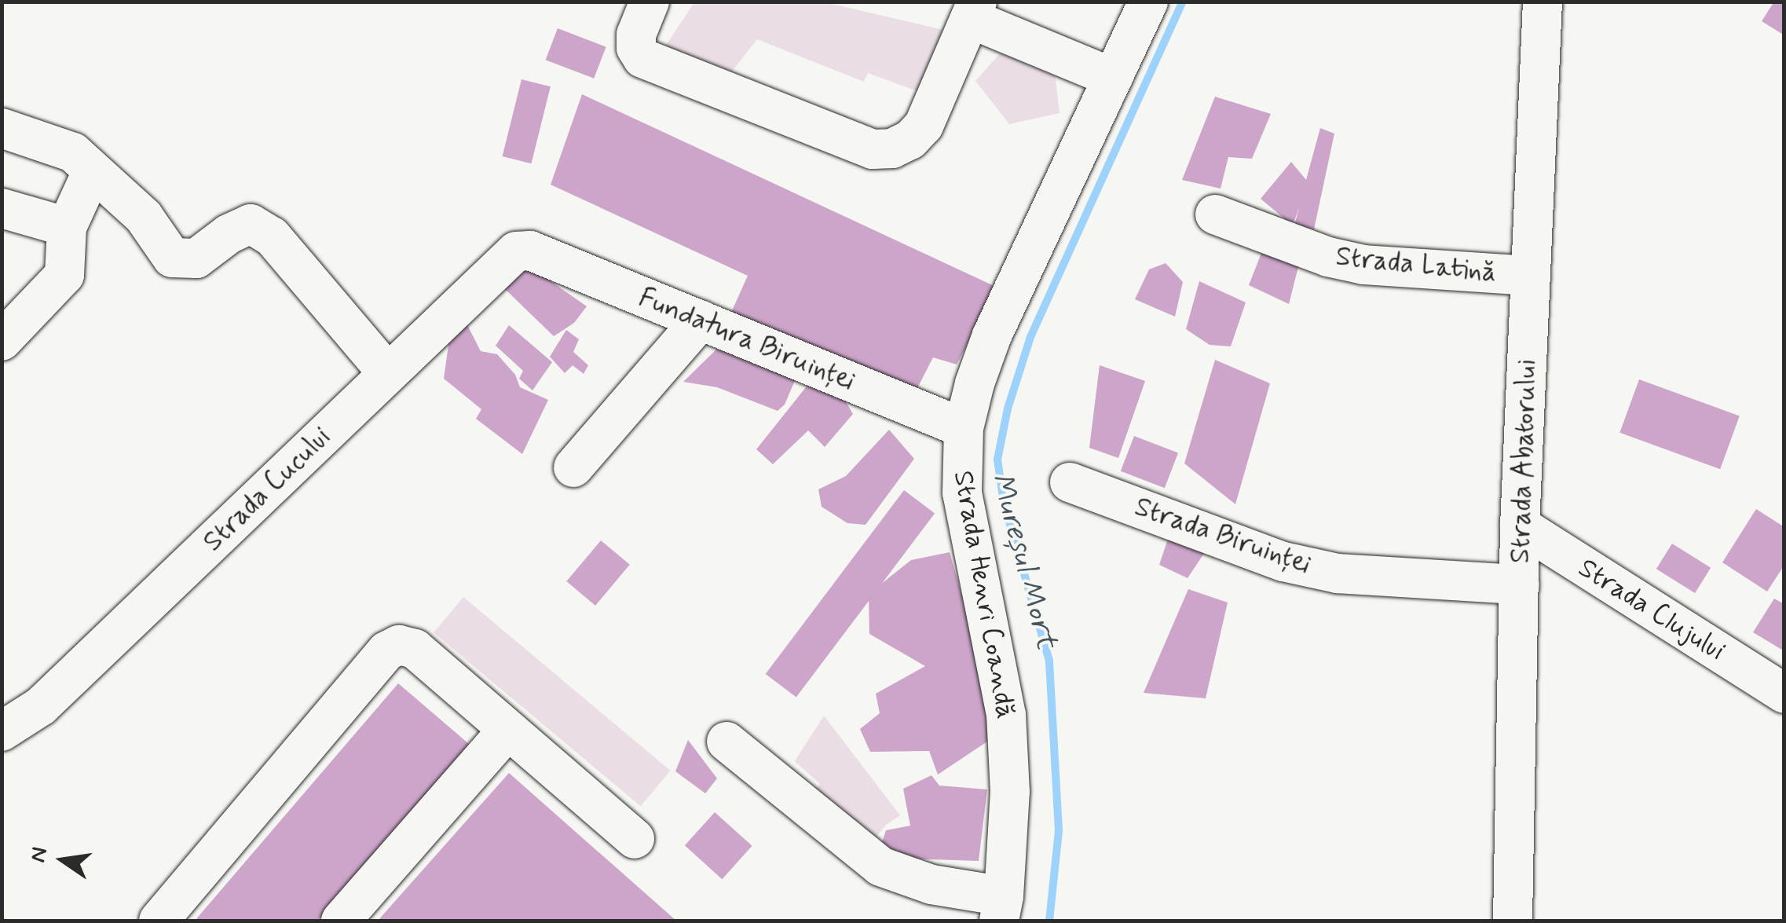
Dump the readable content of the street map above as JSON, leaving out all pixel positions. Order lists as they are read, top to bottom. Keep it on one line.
{"streets":{"street":["Strada Latină","Fundatura Biruinței","Strada Abatorului","Strada Cucului","Strada Biruinței","Strada Henri Coandă","Strada Clujului"]},"crossings":[["Strada Latină","Strada Abatorului"],["Fundatura Biruinței","Strada Cucului"],["Fundatura Biruinței","Strada Henri Coandă"],["Strada Abatorului","Strada Biruinței"],["Strada Abatorului","Strada Clujului"]],"water":["Mureșul Mort"],"north":"left"}
